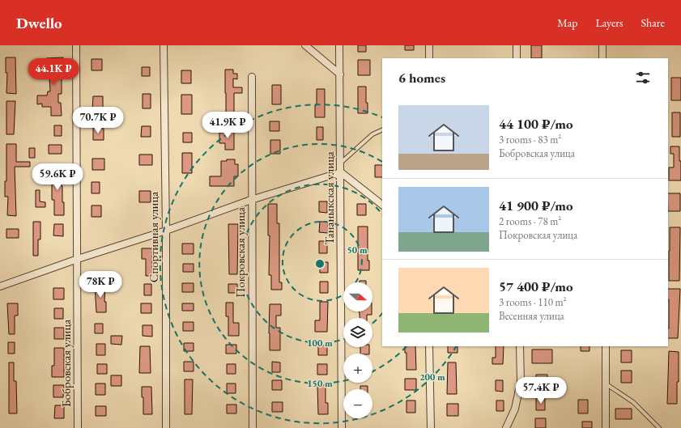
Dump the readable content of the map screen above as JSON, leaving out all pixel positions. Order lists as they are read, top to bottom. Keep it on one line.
{"streets":{"street":["Тананыкская улица","Спортивная улица","Покровская улица","Бобровская улица"]},"north":"right","page":{"header":"Dwello","nav":["Map","Layers","Share"],"price":["44.1K ₽","70.7K ₽","41.9K ₽","59.6K ₽","78K ₽","57.4K ₽"],"heading":"6 homes","list":[{"name":"44 100 ₽/mo","note":"3 rooms · 83 m² · Бобровская улица"},{"name":"41 900 ₽/mo","note":"2 rooms · 78 m² · Покровская улица"},{"name":"57 400 ₽/mo","note":"3 rooms · 110 m² · Весенняя улица"}],"map_buttons":["+","−"]},"rings":["50 m","100 m","200 m","150 m"]}
